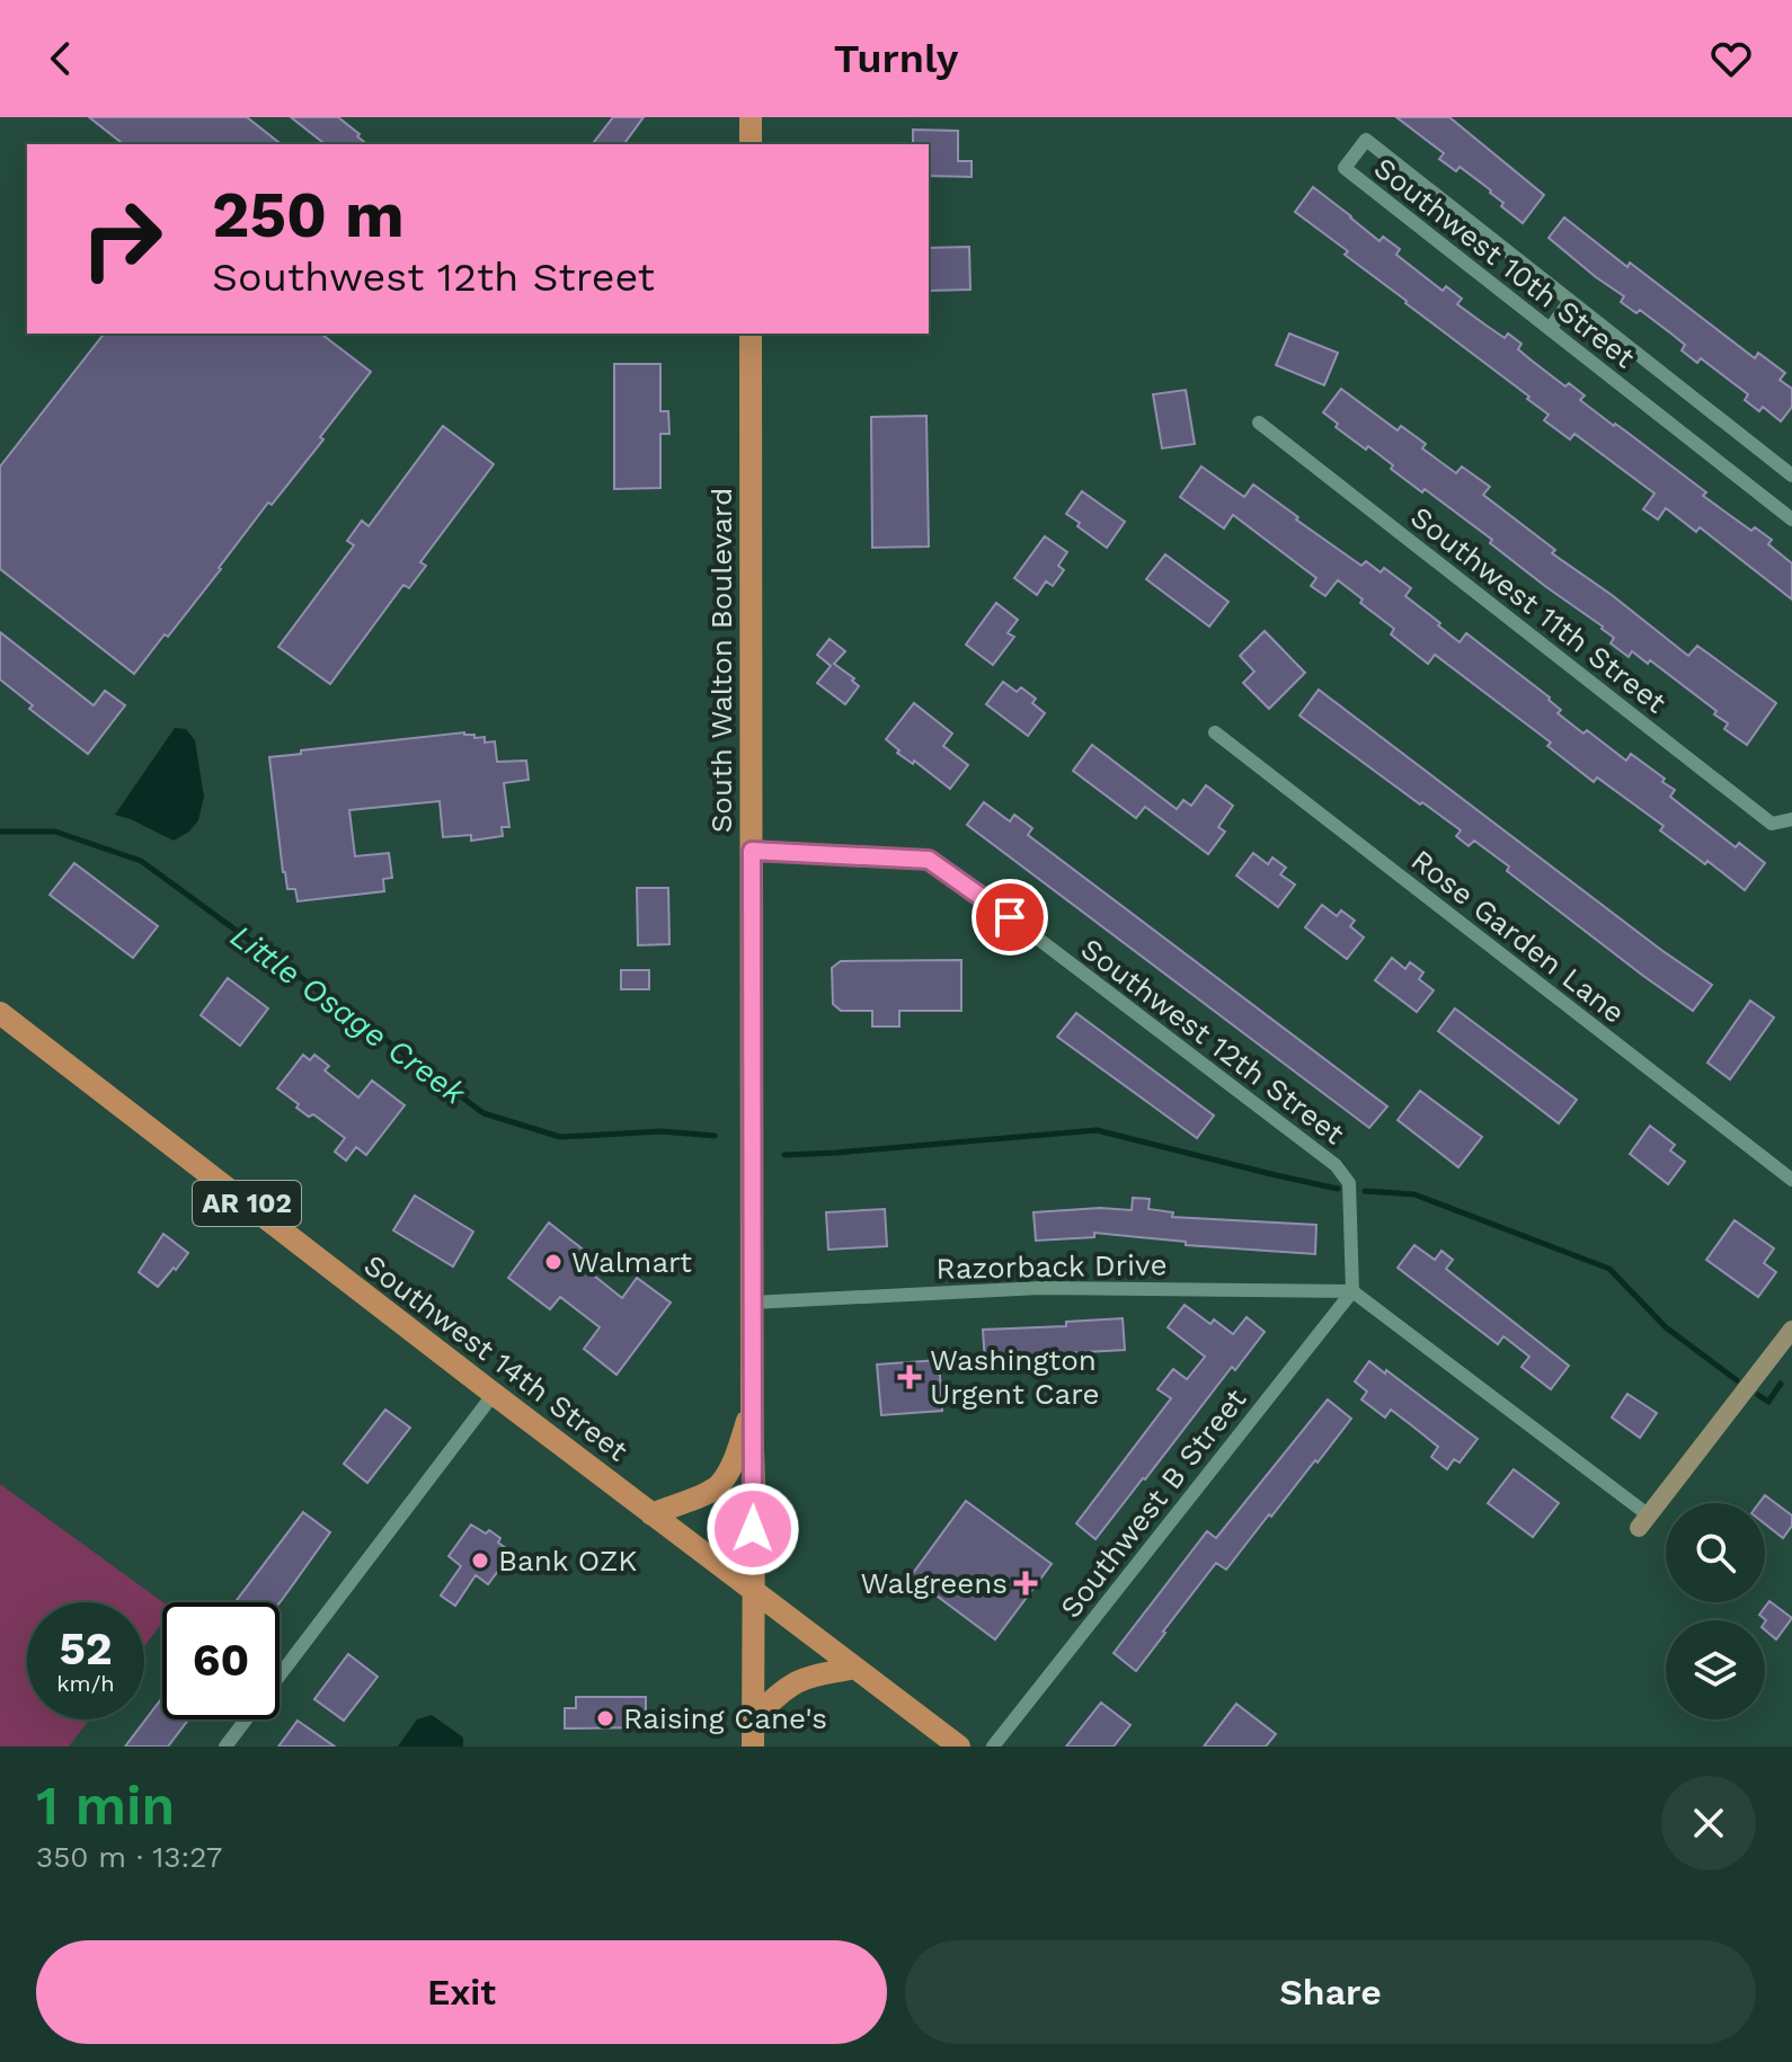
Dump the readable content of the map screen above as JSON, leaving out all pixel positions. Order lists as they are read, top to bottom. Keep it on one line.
{"streets":{"main road":["South Walton Boulevard","AR 102","Southwest 14th Street"],"street":["Southwest 10th Street","Southwest 11th Street","Rose Garden Lane","Southwest 12th Street","Razorback Drive","Southwest B Street"]},"crossings":[["South Walton Boulevard","Southwest 12th Street"],["South Walton Boulevard","Razorback Drive"],["South Walton Boulevard","Southwest 14th Street"],["Southwest 12th Street","Razorback Drive"],["Southwest 12th Street","Southwest B Street"],["Razorback Drive","Southwest B Street"]],"water":["Little Osage Creek"],"places":{"other":["Walmart","Bank OZK","Raising Cane's"],"health":["Washington Urgent Care","Walgreens"]},"page":{"header":"Turnly","turn":["250 m","Southwest 12th Street"],"speed":"52 km/h","limit":"60","heading":["1 min","350 m · 13:27"],"buttons":["Exit","Share"]}}
